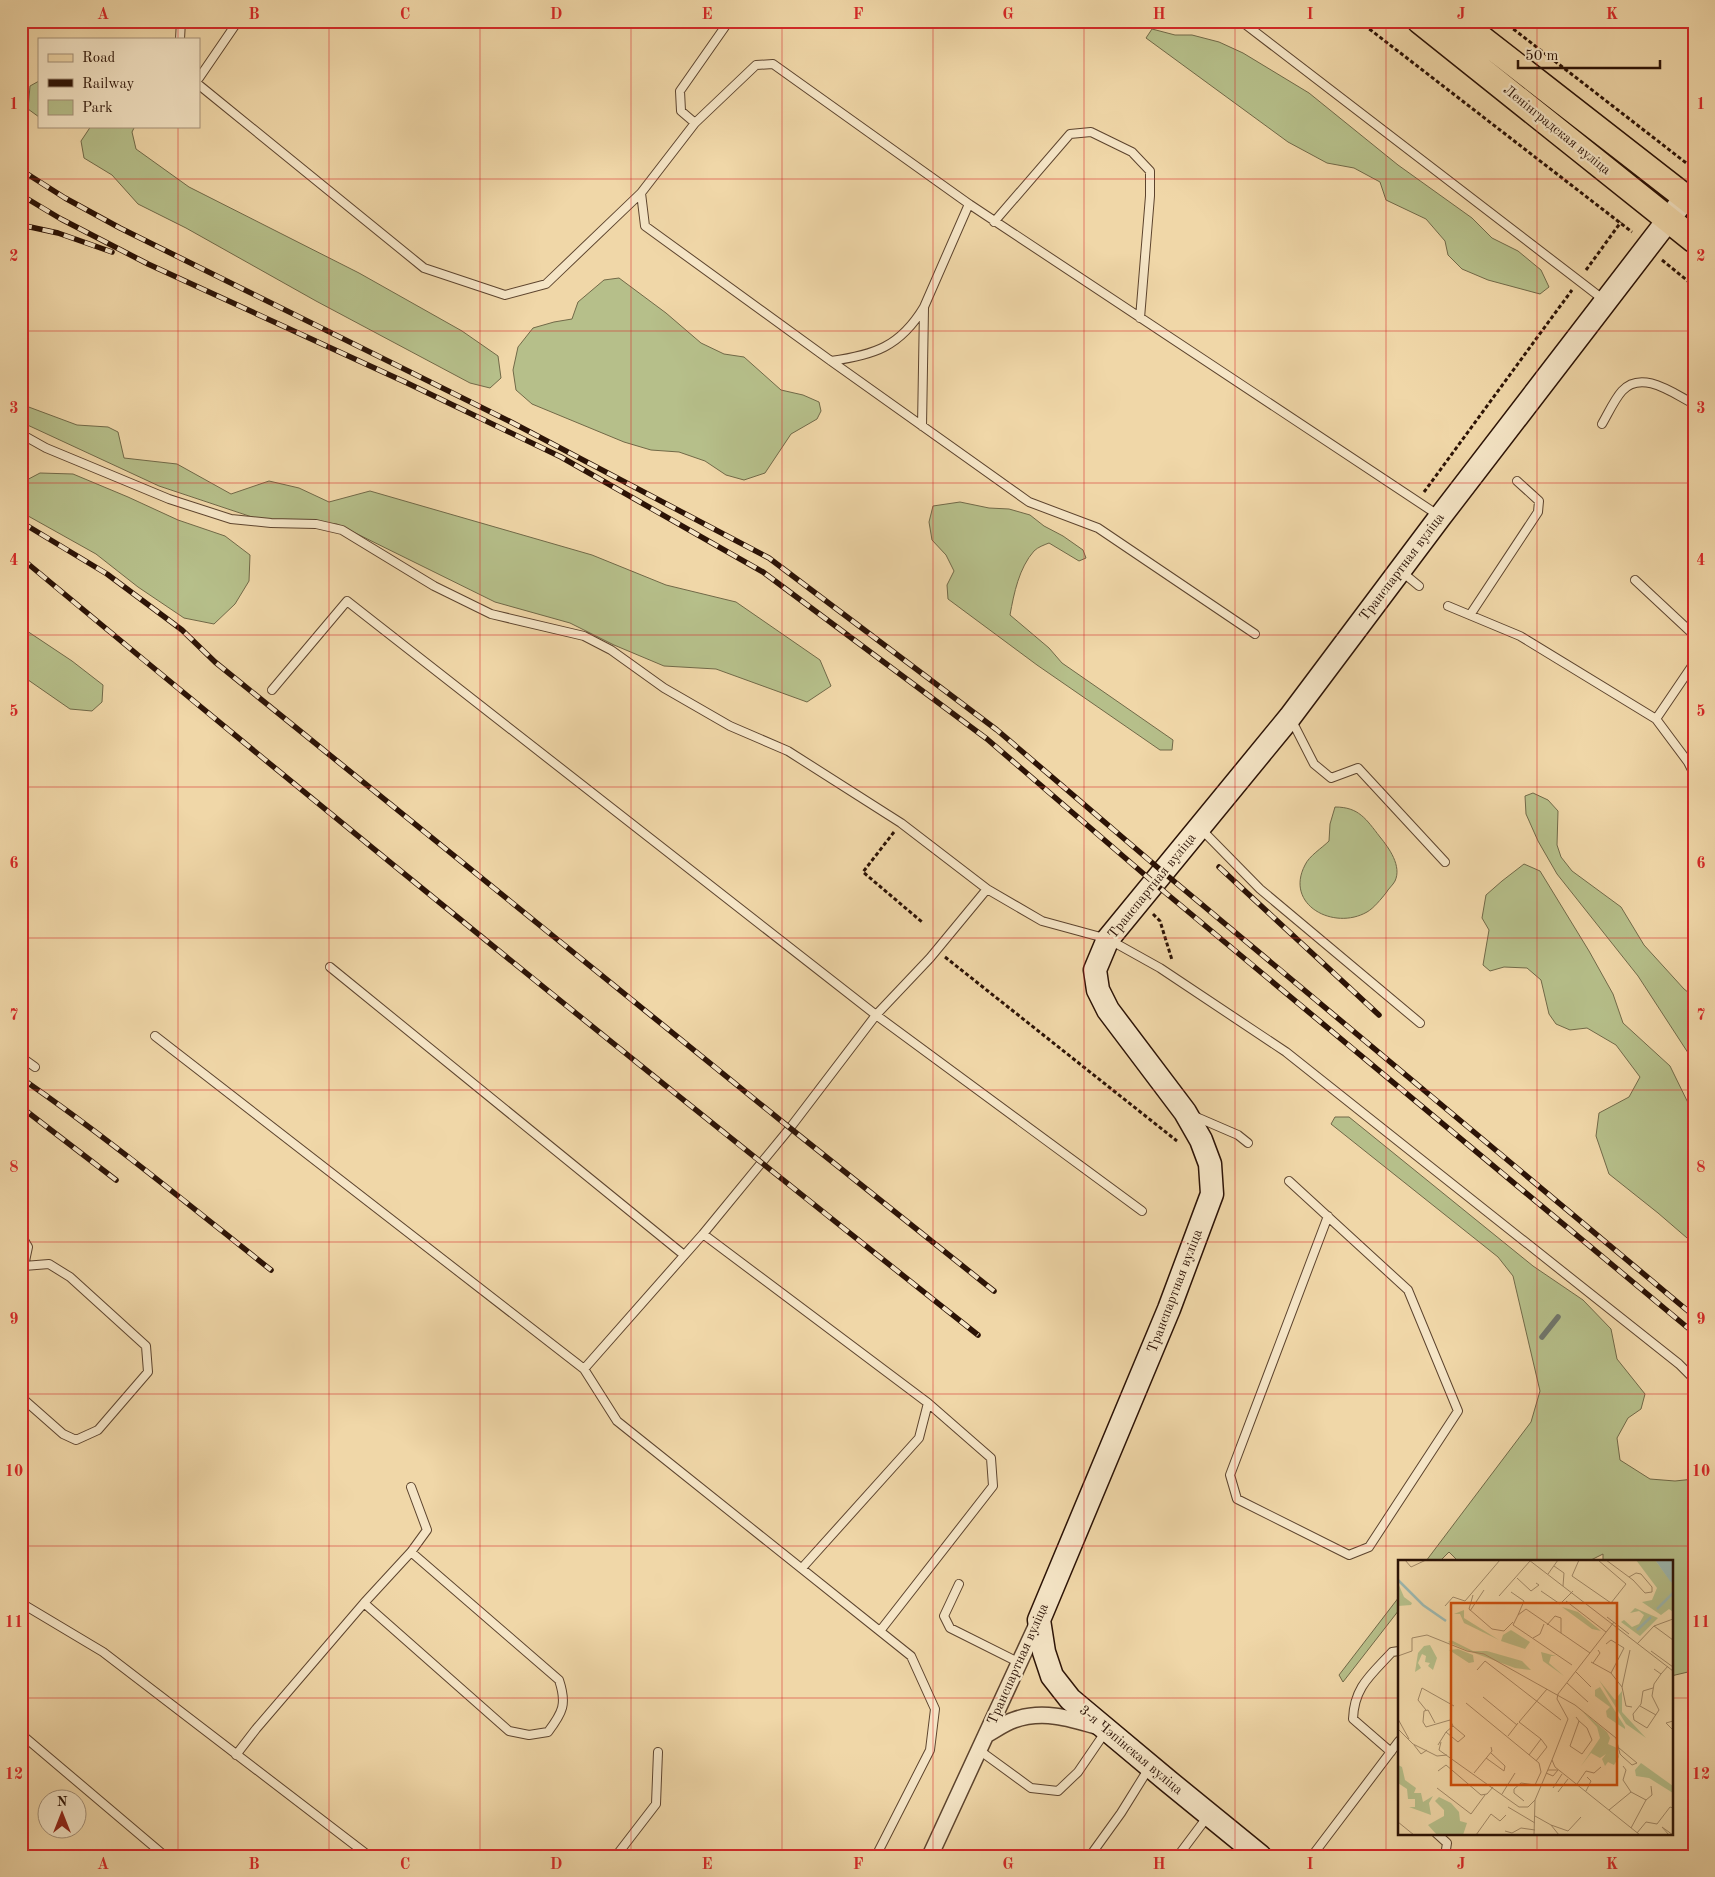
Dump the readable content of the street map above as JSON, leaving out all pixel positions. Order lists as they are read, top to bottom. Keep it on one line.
{"streets":{"main road":["Ленінградская вуліца","Транспартная вуліца","3-я Чэпінская вуліца"]},"crossings":[["Ленінградская вуліца","Транспартная вуліца"],["Транспартная вуліца","3-я Чэпінская вуліца"]],"legend":["Road","Railway","Park"],"scale_bar":"50 m","north":"top","grid":{"columns":["A","B","C","D","E","F","G","H","I","J","K"],"rows":["1","2","3","4","5","6","7","8","9","10","11","12"]}}
